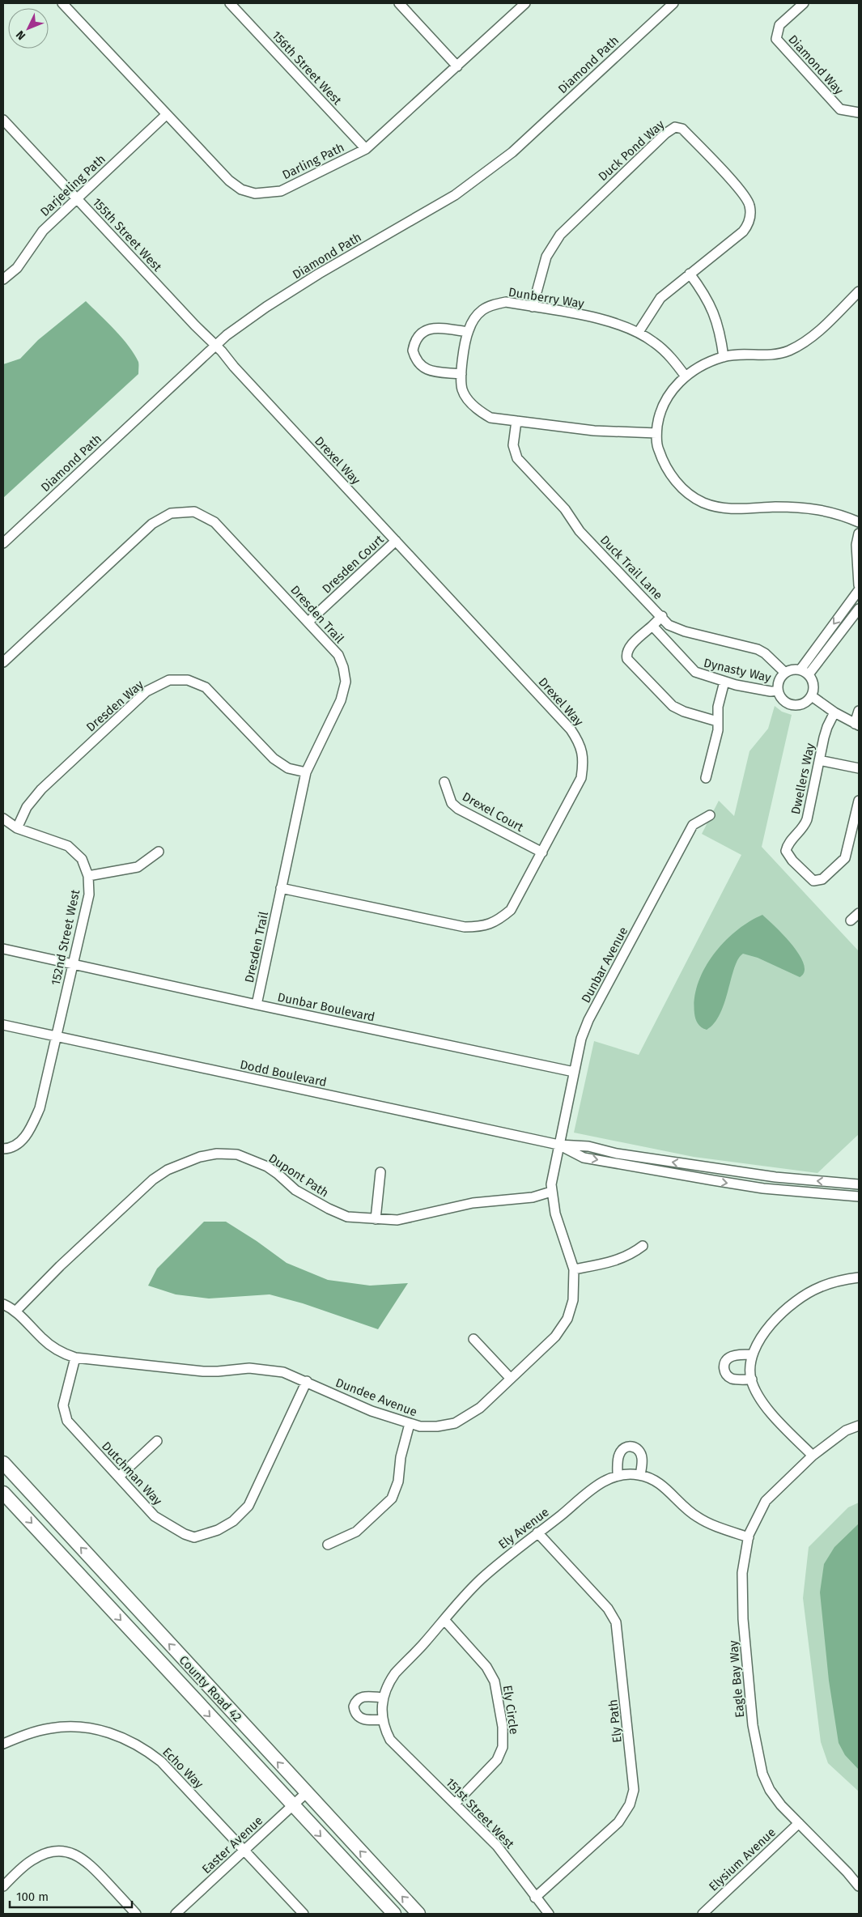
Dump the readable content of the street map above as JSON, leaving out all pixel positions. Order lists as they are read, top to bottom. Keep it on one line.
{"streets":{"highway":["County Road 42"],"street":["Diamond Path","Diamond Way","156th Street West","Duck Pond Way","Darling Path","Darjeeling Path","155th Street West","Dunberry Way","Drexel Way","Dresden Court","Duck Trail Lane","Dresden Trail","Dynasty Way","Dresden Way","Dwellers Way","Drexel Court","152nd Street West","Dunbar Avenue","Dunbar Boulevard","Dodd Boulevard","Dupont Path","Dundee Avenue","Dutchman Way","Ely Avenue","Eagle Bay Way","Ely Circle","Ely Path","Echo Way","151st Street West","Easter Avenue","Elysium Avenue"]},"crossings":[["Diamond Path","155th Street West"],["156th Street West","Darling Path"],["Duck Pond Way","Dunberry Way"],["Darling Path","Darjeeling Path"],["Darjeeling Path","155th Street West"],["155th Street West","Drexel Way"],["Dunberry Way","Duck Trail Lane"],["Drexel Way","Dresden Court"],["Drexel Way","Dresden Trail"],["Drexel Way","Drexel Court"],["Dresden Court","Dresden Trail"],["Duck Trail Lane","Dynasty Way"],["Dresden Trail","Dresden Way"],["Dresden Trail","Dunbar Boulevard"],["Dresden Way","152nd Street West"],["152nd Street West","Dunbar Boulevard"],["152nd Street West","Dodd Boulevard"],["Dunbar Avenue","Dunbar Boulevard"],["Dunbar Avenue","Dodd Boulevard"],["Dunbar Avenue","Dundee Avenue"],["Dodd Boulevard","Dundee Avenue"],["Dupont Path","Dundee Avenue"],["Dundee Avenue","Dutchman Way"],["Ely Avenue","Eagle Bay Way"],["Ely Avenue","Ely Circle"],["Ely Avenue","Ely Path"],["Ely Avenue","151st Street West"],["Eagle Bay Way","Elysium Avenue"],["County Road 42","Easter Avenue"],["Ely Circle","151st Street West"],["Ely Path","151st Street West"],["Echo Way","Easter Avenue"]],"scale_bar":"100 m","north":"bottom left"}
